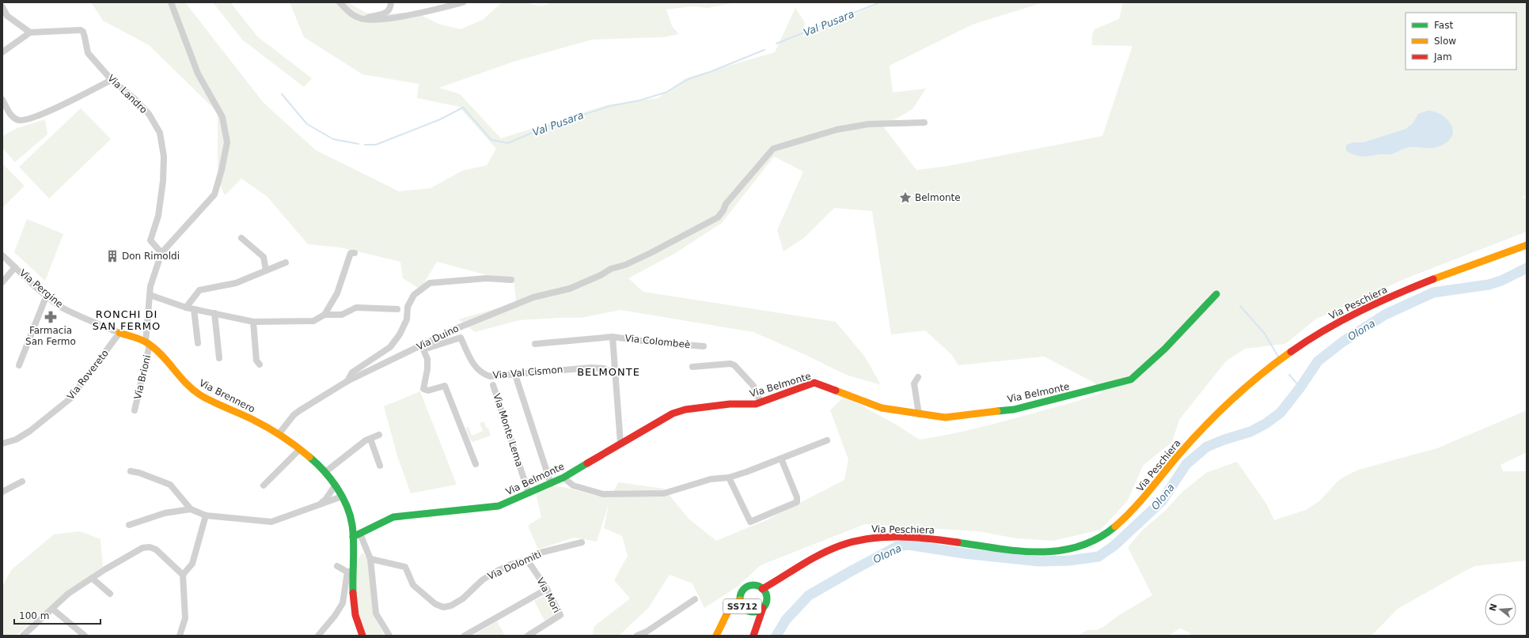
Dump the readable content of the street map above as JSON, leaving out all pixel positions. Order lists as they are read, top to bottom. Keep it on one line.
{"streets":{"street":["Via Landro","Via Pergine","Via Peschiera","Via Duino","Via Colombeè","Via Val Cismon","Via Rovereto","Via Brioni","Via Belmonte","Via Brennero","Via Monte Lema","Via Dolomiti","Via Mori","SS712"]},"crossings":[["Via Landro","Via Brioni"],["Via Pergine","Via Rovereto"],["Via Pergine","Via Brennero"],["Via Peschiera","SS712"],["Via Duino","Via Val Cismon"],["Via Duino","Via Brennero"],["Via Colombeè","Via Val Cismon"],["Via Colombeè","Via Belmonte"],["Via Rovereto","Via Brennero"],["Via Brioni","Via Brennero"],["Via Belmonte","Via Brennero"],["Via Belmonte","Via Monte Lema"],["Via Dolomiti","Via Mori"]],"districts":["RONCHI DI SAN FERMO","BELMONTE"],"water":["Val Pusara","Olona"],"places":{"place":["Belmonte"],"building":["Don Rimoldi"],"pharmacy":["Farmacia San Fermo"]},"legend":["Fast","Slow","Jam"],"scale_bar":"100 m","north":"left"}
